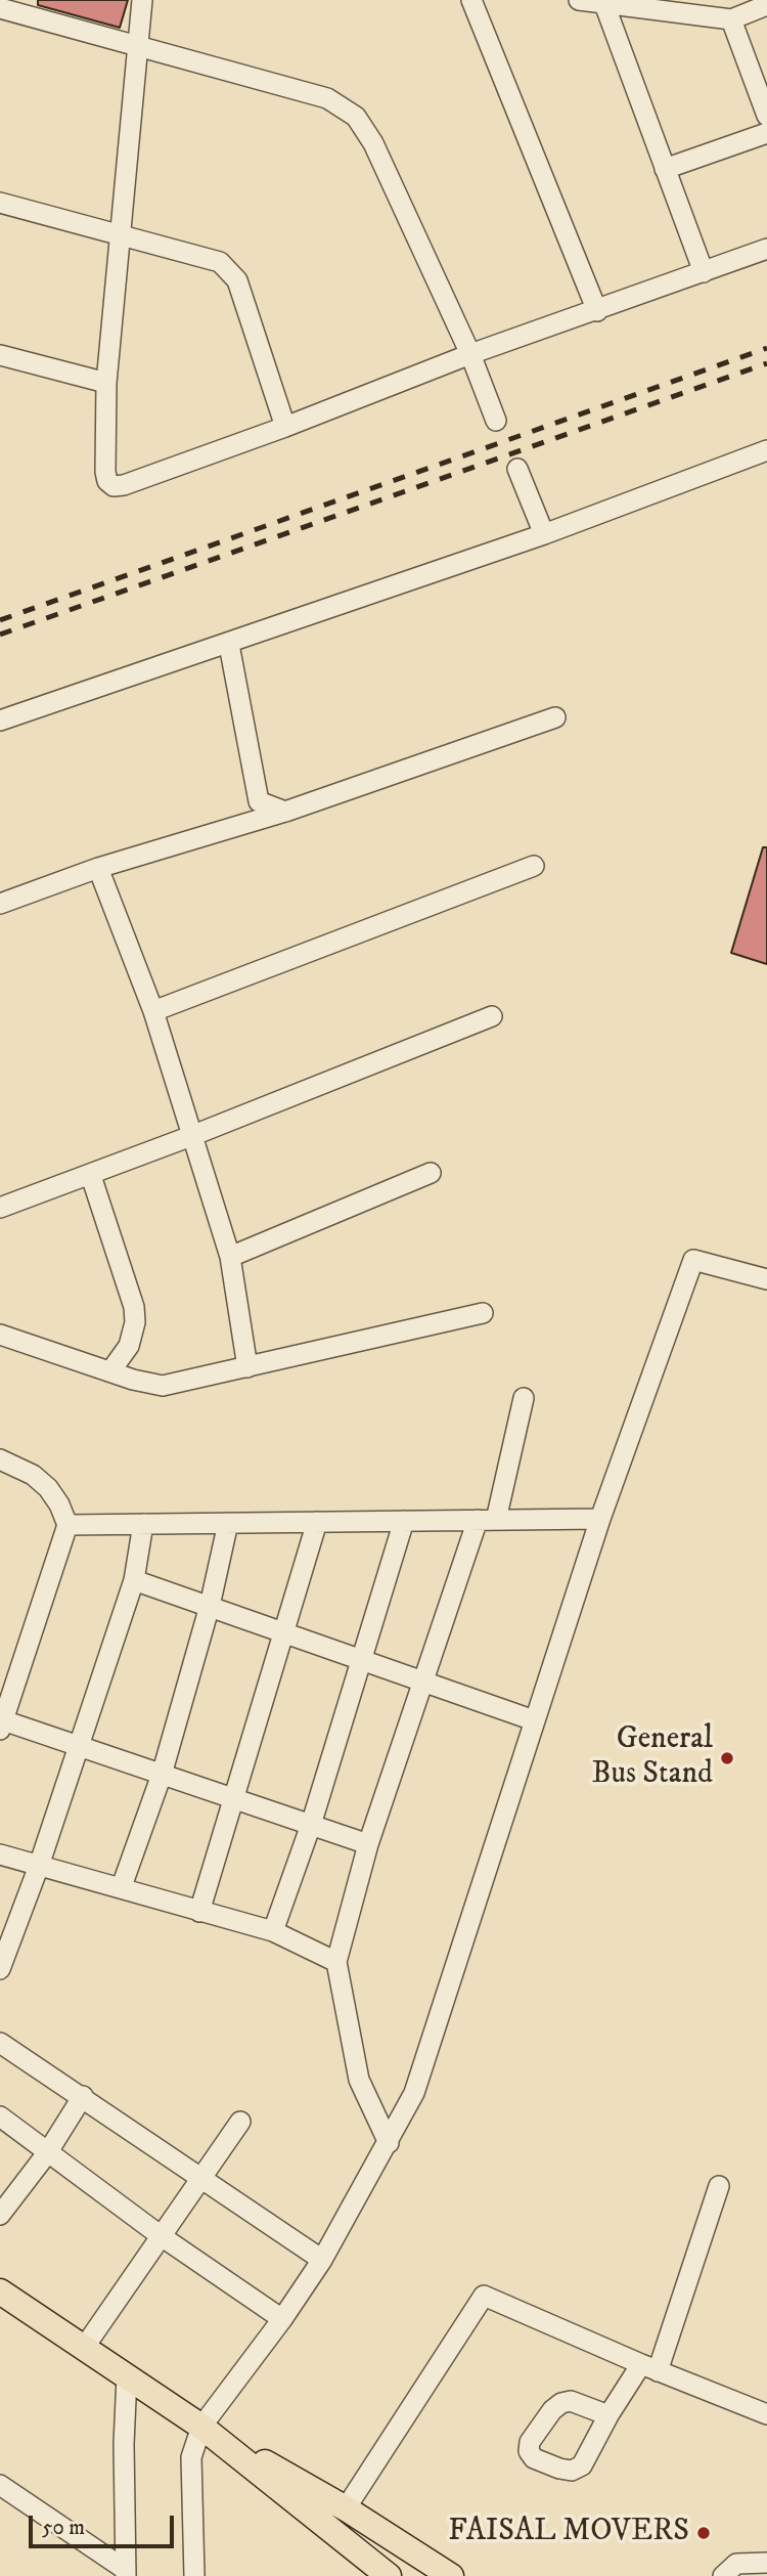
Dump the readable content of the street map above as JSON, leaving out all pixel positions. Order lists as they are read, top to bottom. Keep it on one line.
{"places":["General Bus Stand","FAISAL MOVERS"],"scale_bar":"50 m"}
